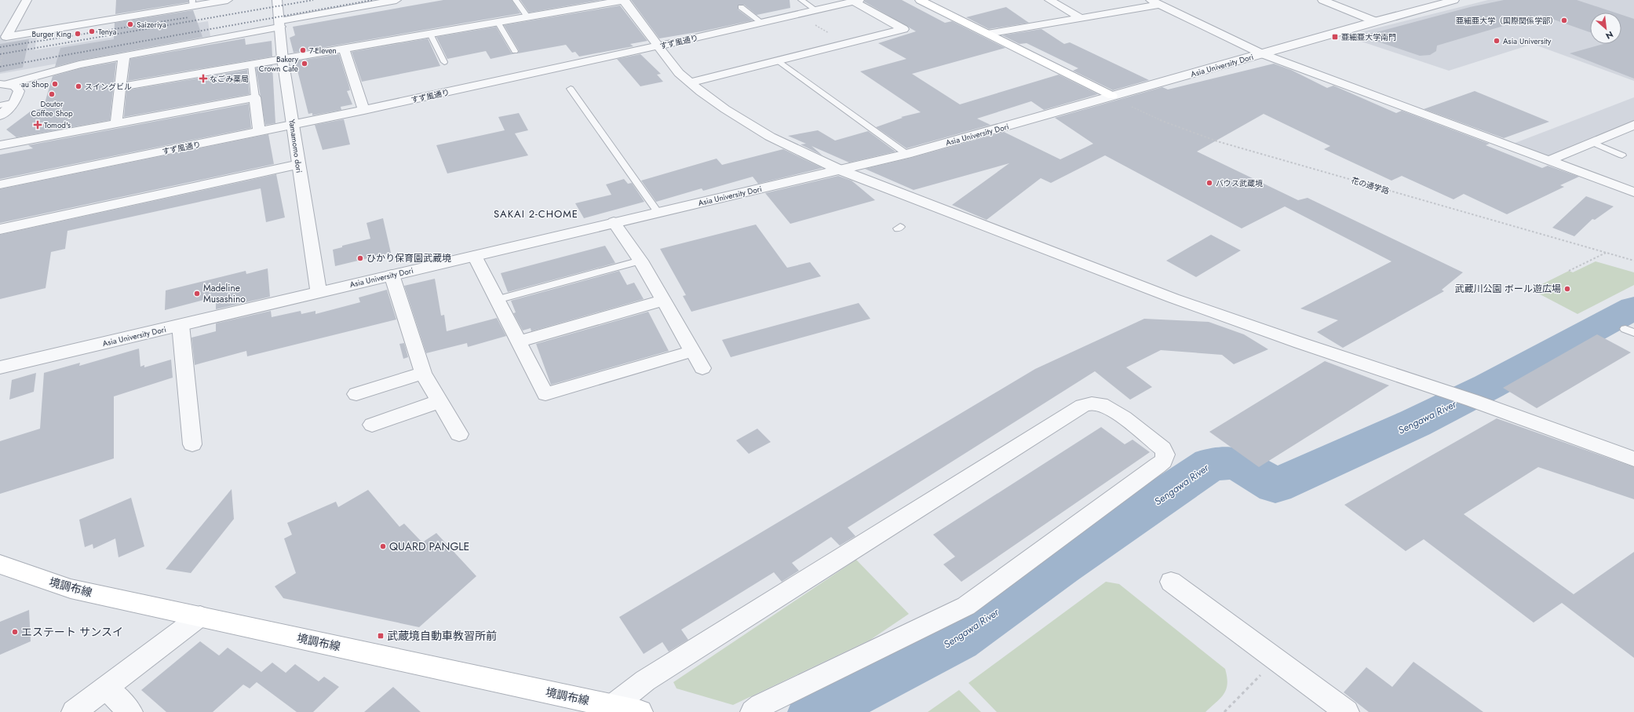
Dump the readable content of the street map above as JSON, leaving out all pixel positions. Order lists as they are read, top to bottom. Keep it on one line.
{"streets":{"main road":["境調布線"],"street":["すず風通り","Asia University Dori","Yamamomo dori"],"path":["花の通学路"]},"crossings":[["すず風通り","Yamamomo dori"],["Asia University Dori","Yamamomo dori"],["Asia University Dori","花の通学路"]],"districts":["SAKAI 2-CHOME"],"water":["Sengawa River"],"places":{"other":["亜細亜大学（国際関係学部）","Saizeriya","Tenya","Burger King","Asia University","7-Eleven","Bakery Crown Cafe","au Shop","スイングビル","Doutor Coffee Shop","バウス武蔵境","ひかり保育園武蔵境","武蔵川公園 ボール遊広場","Madeline Musashino","QUARD PANGLE","エステート サンスイ"],"transit":["亜細亜大学南門","武蔵境自動車教習所前"],"health":["なごみ薬局","Tomod's"]},"north":"bottom right"}
